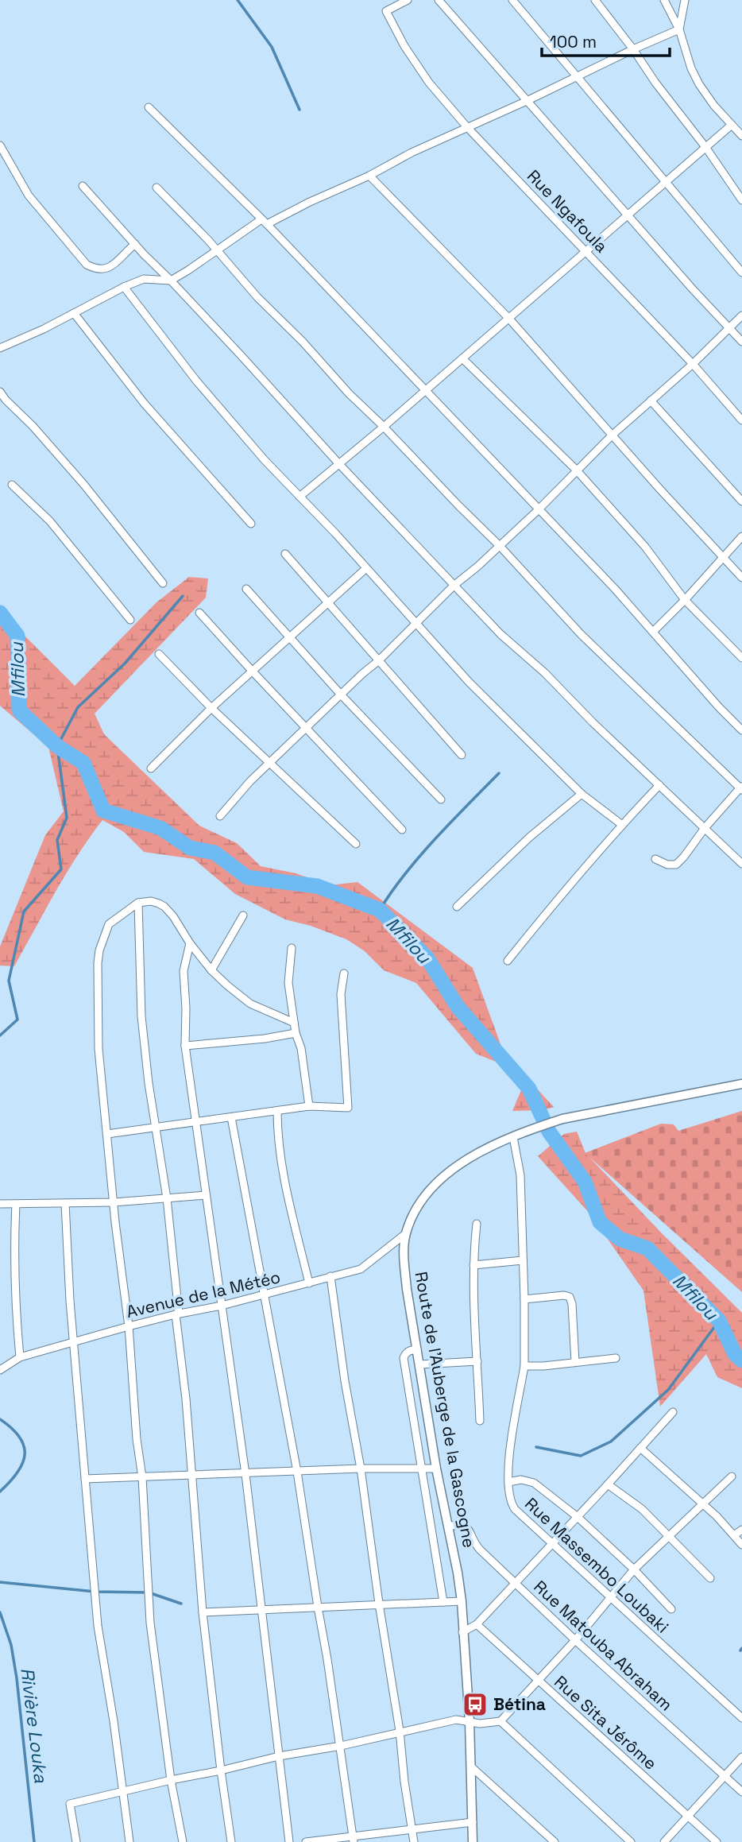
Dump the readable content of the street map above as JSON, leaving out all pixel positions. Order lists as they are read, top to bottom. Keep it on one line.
{"streets":{"street":["Rue Ngafoula","Avenue de la Météo","Route de l'Auberge de la Gascogne","Rue Massembo Loubaki","Rue Matouba Abraham","Rue Sita Jérôme"]},"crossings":[["Avenue de la Météo","Route de l'Auberge de la Gascogne"],["Route de l'Auberge de la Gascogne","Rue Massembo Loubaki"],["Route de l'Auberge de la Gascogne","Rue Matouba Abraham"]],"water":["Mfilou","Rivière Louka"],"places":{"bus stop":["Bétina"]},"scale_bar":"100 m"}
